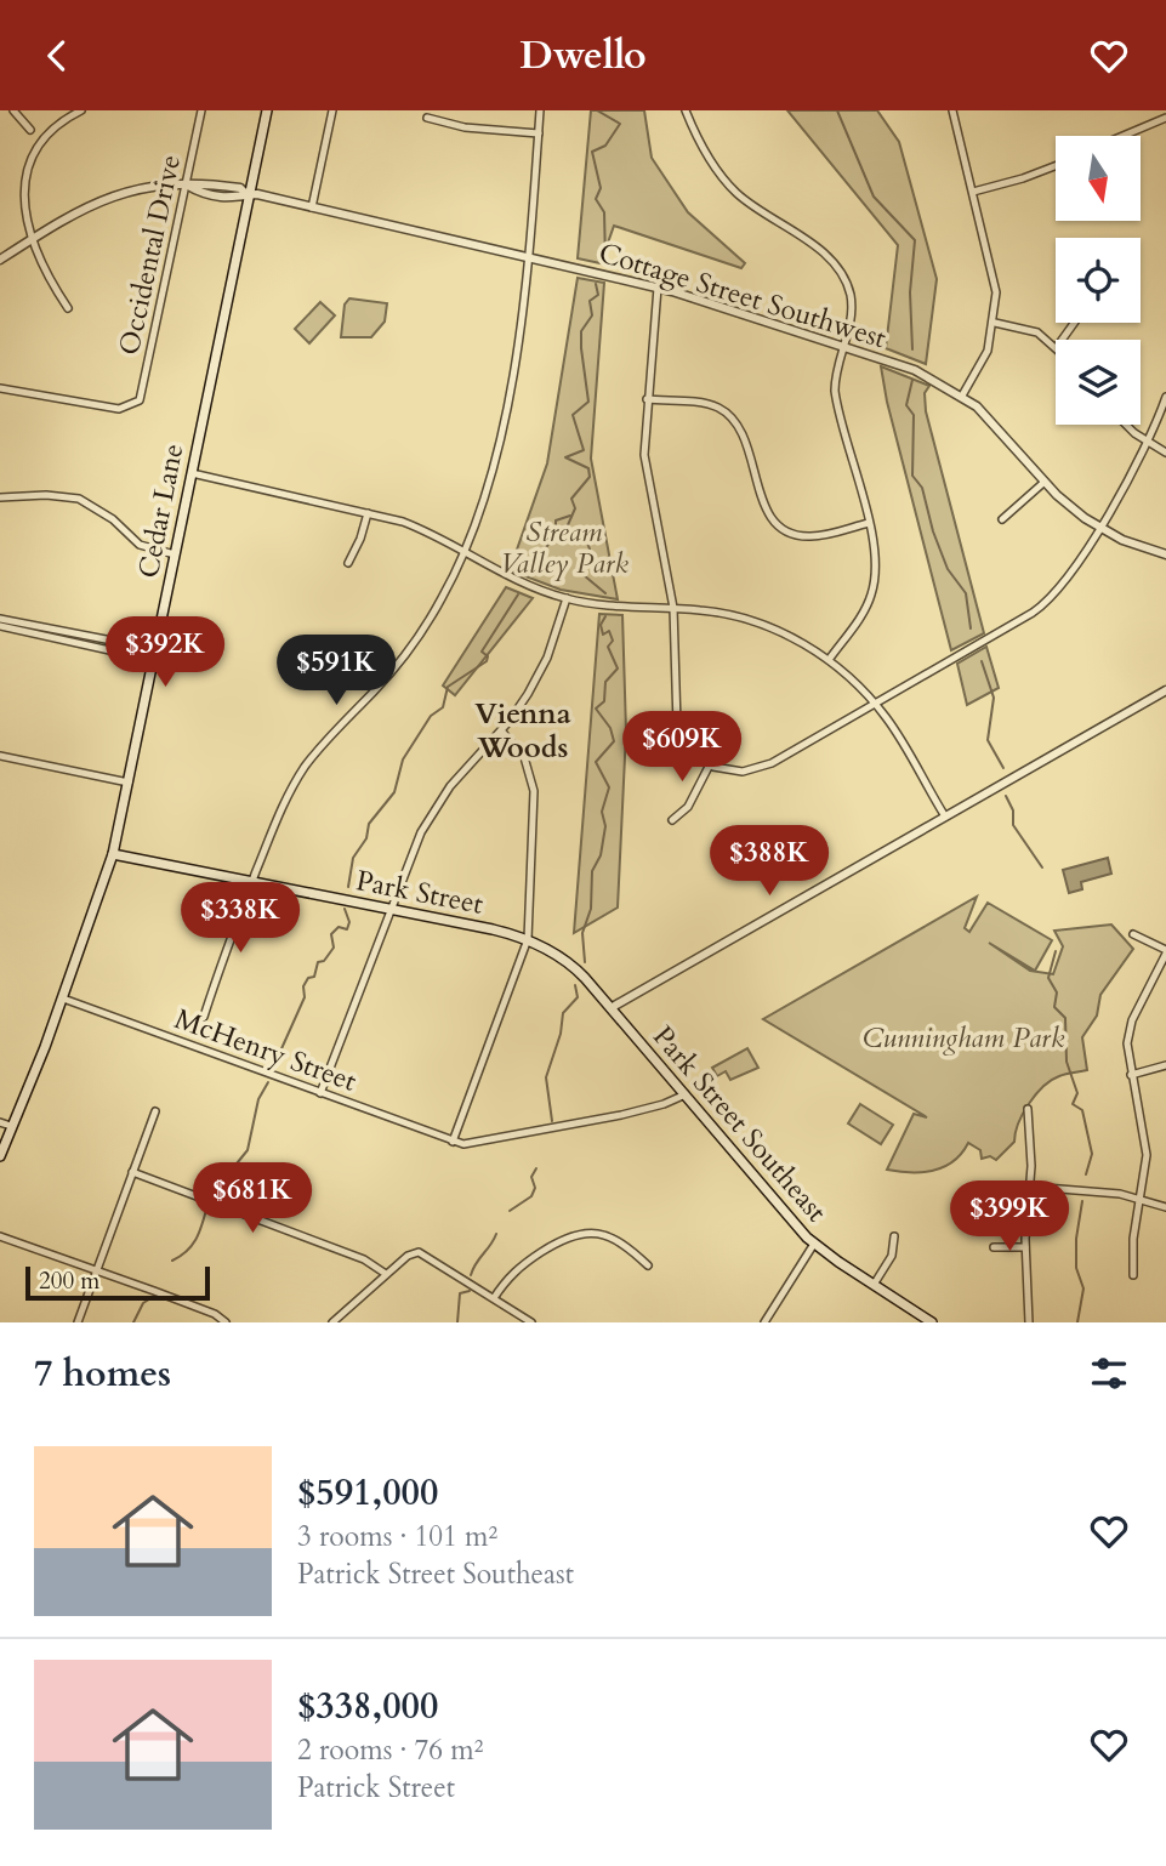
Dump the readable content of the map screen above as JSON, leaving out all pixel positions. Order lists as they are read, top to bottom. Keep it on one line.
{"streets":{"main road":["Cedar Lane","Park Street","Park Street Southeast"],"street":["Occidental Drive","Cottage Street Southwest","McHenry Street"]},"crossings":[["Occidental Drive","Cottage Street Southwest"],["Cottage Street Southwest","Cedar Lane"],["Cedar Lane","McHenry Street"],["Park Street","Park Street Southeast"]],"districts":["Vienna Woods"],"parks":["Stream Valley Park","Cunningham Park"],"scale_bar":"200 m","north":"bottom","page":{"header":"Dwello","price":["$392K","$591K","$609K","$388K","$338K","$681K","$399K"],"scale":"200 m","heading":"7 homes","list":[{"name":"$591,000","note":"3 rooms · 101 m² · Patrick Street Southeast"},{"name":"$338,000","note":"2 rooms · 76 m² · Patrick Street"}]}}
